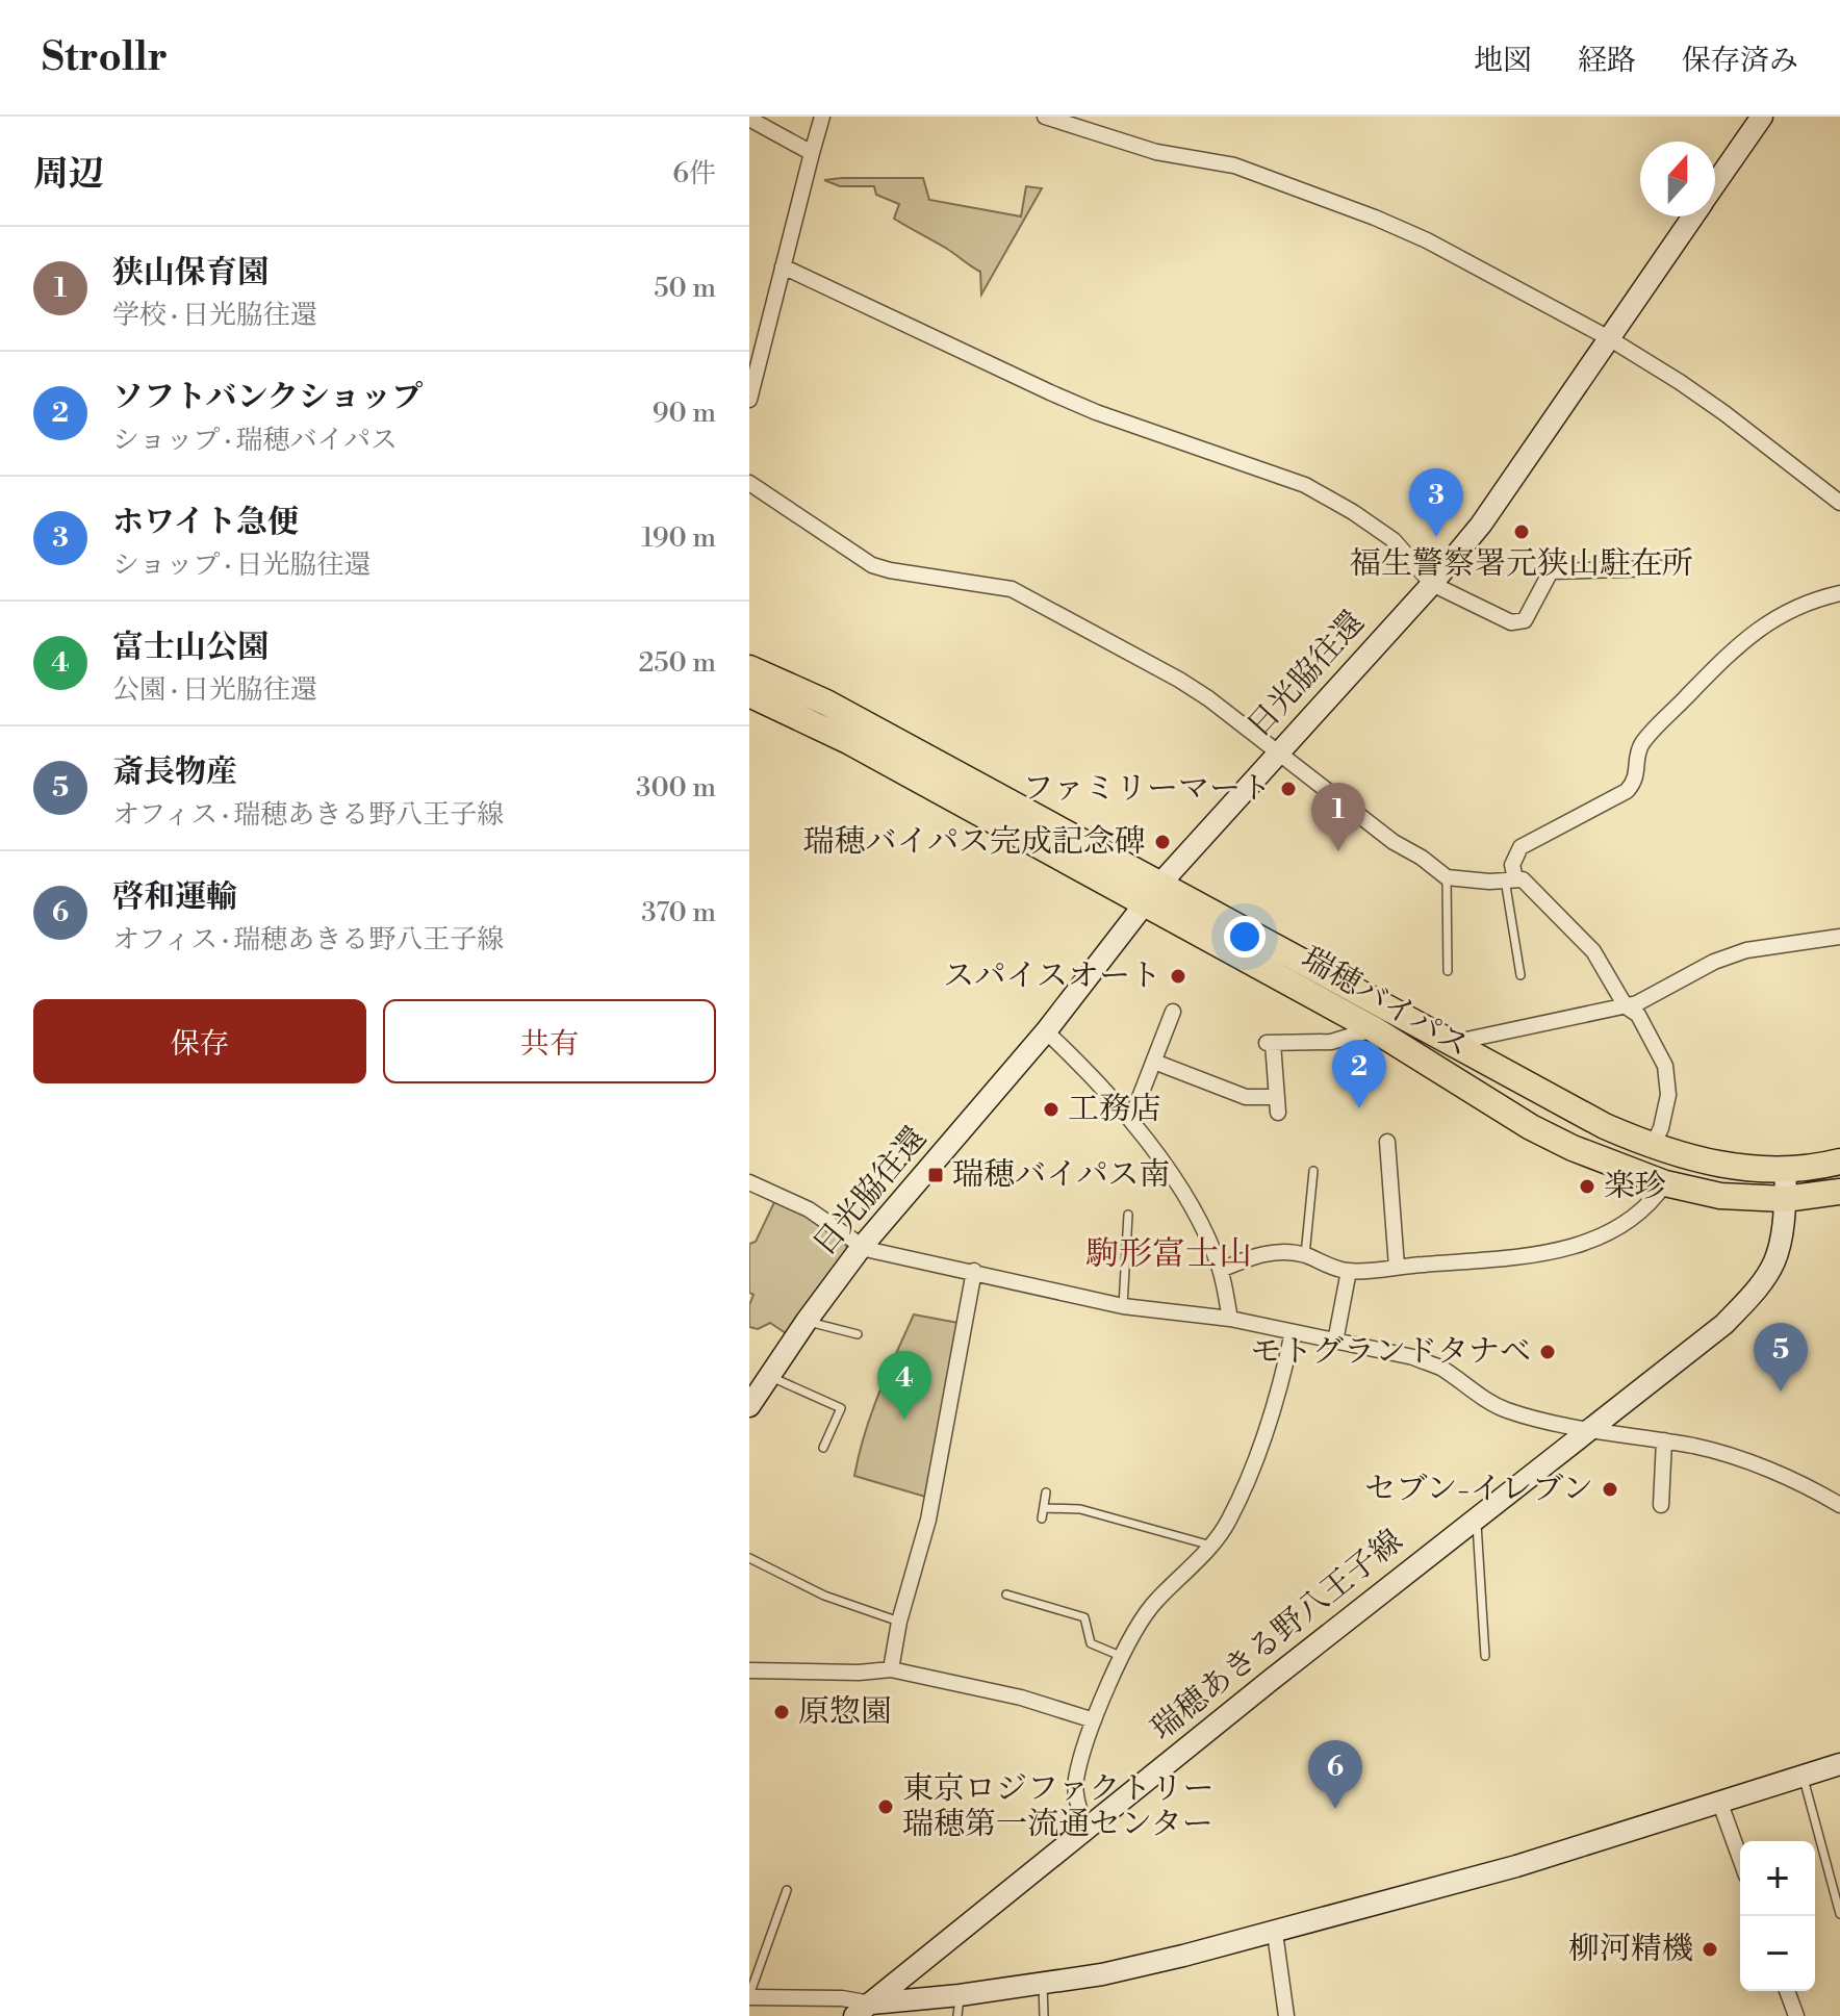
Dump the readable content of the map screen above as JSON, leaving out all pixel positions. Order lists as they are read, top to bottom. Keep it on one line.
{"streets":{"highway":["瑞穂バイパス"],"main road":["日光脇往還","瑞穂あきる野八王子線"]},"crossings":[["日光脇往還","瑞穂バイパス"],["瑞穂バイパス","瑞穂あきる野八王子線"]],"districts":["駒形富士山"],"places":{"other":["福生警察署元狭山駐在所","ファミリーマート","瑞穂バイパス完成記念碑","スパイスオート","工務店","楽珍","モトグランドタナベ","セブン-イレブン","原惣園","東京ロジファクトリー 瑞穂第一流通センター","柳河精機"],"transit":["瑞穂バイパス南"]},"north":"top","page":{"header":"Strollr","nav":["地図","経路","保存済み"],"heading":["周辺","6件"],"list":[{"mark":"1","name":"狭山保育園","note":"学校 · 日光脇往還","value":"50 m"},{"mark":"2","name":"ソフトバンクショップ","note":"ショップ · 瑞穂バイパス","value":"90 m"},{"mark":"3","name":"ホワイト急便","note":"ショップ · 日光脇往還","value":"190 m"},{"mark":"4","name":"富士山公園","note":"公園 · 日光脇往還","value":"250 m"},{"mark":"5","name":"斎長物産","note":"オフィス · 瑞穂あきる野八王子線","value":"300 m"},{"mark":"6","name":"啓和運輸","note":"オフィス · 瑞穂あきる野八王子線","value":"370 m"}],"pins":["3","1","2","5","4","6"],"buttons":["保存","共有"],"map_buttons":["+","−"]}}
